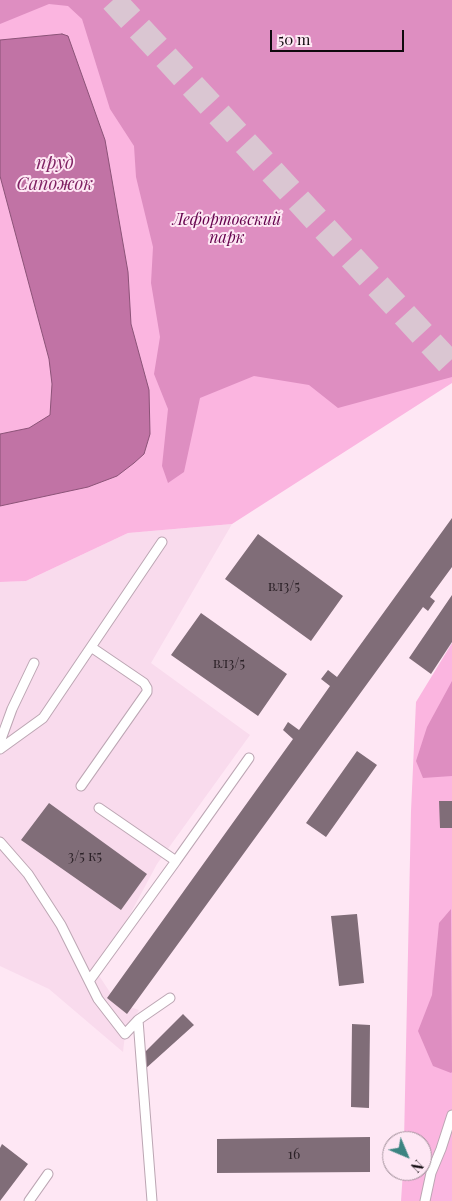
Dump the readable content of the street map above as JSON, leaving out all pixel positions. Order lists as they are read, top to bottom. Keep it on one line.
{"water":["пруд Сапожок"],"parks":["Лефортовский парк"],"house_numbers":["вл3/5","вл3/5","3/5 к5","16"],"scale_bar":"50 m","north":"bottom right"}
